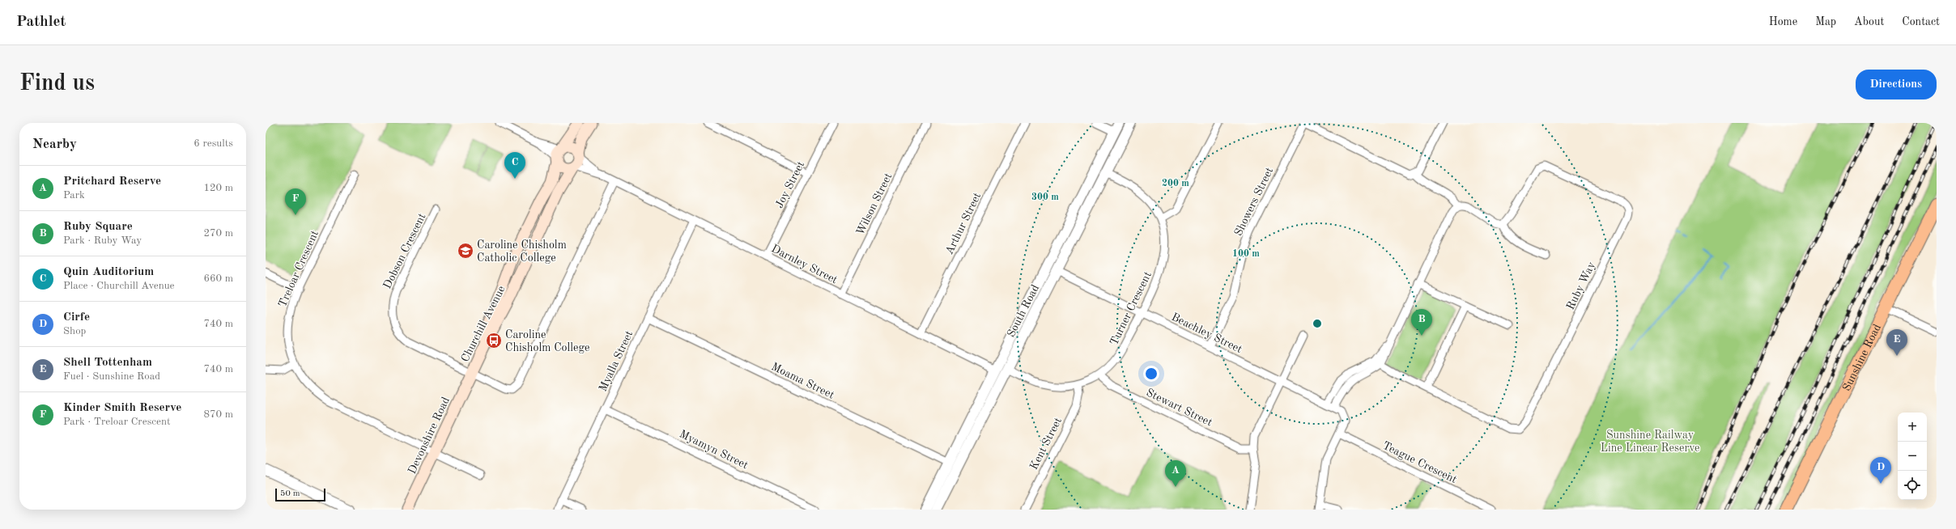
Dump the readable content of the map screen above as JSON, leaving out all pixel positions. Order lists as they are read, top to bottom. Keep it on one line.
{"streets":{"main road":["Churchill Avenue","Sunshine Road","Devonshire Road"],"street":["Joy Street","Showers Street","Wilson Street","Arthur Street","Dobson Crescent","Darnley Street","Treloar Crescent","Ruby Way","Turner Crescent","South Road","Beachley Street","Myalla Street","Moama Street","Stewart Street","Kent Street","Myamyn Street","Teague Crescent"]},"crossings":[["Joy Street","Darnley Street"],["Showers Street","Beachley Street"],["Wilson Street","Darnley Street"],["Arthur Street","Darnley Street"],["Dobson Crescent","Darnley Street"],["Dobson Crescent","Churchill Avenue"],["Dobson Crescent","Devonshire Road"],["Darnley Street","South Road"],["Darnley Street","Churchill Avenue"],["Darnley Street","Myalla Street"],["Treloar Crescent","Devonshire Road"],["Turner Crescent","South Road"],["Turner Crescent","Beachley Street"],["Turner Crescent","Stewart Street"],["Turner Crescent","Kent Street"],["South Road","Beachley Street"],["South Road","Moama Street"],["Churchill Avenue","Devonshire Road"],["Beachley Street","Teague Crescent"],["Myalla Street","Moama Street"],["Myalla Street","Myamyn Street"]],"parks":["Sunshine Railway Line Linear Reserve"],"places":{"school or university":["Caroline Chisholm Catholic College"],"bus stop":["Caroline Chisholm College"]},"scale_bar":"50 m","page":{"header":"Pathlet","nav":["Home","Map","About","Contact"],"buttons":"Directions","title":"Find us","heading":["Nearby","6 results"],"pins":["C","F","B","E","D","A"],"list":[{"mark":"A","name":"Pritchard Reserve","note":"Park","value":"120 m"},{"mark":"B","name":"Ruby Square","note":"Park · Ruby Way","value":"270 m"},{"mark":"C","name":"Quin Auditorium","note":"Place · Churchill Avenue","value":"660 m"},{"mark":"D","name":"Cirfe","note":"Shop","value":"740 m"},{"mark":"E","name":"Shell Tottenham","note":"Fuel · Sunshine Road","value":"740 m"},{"mark":"F","name":"Kinder Smith Reserve","note":"Park · Treloar Crescent","value":"870 m"}],"map_buttons":["+","−"],"scale":"50 m"},"rings":["200 m","300 m","100 m"]}
